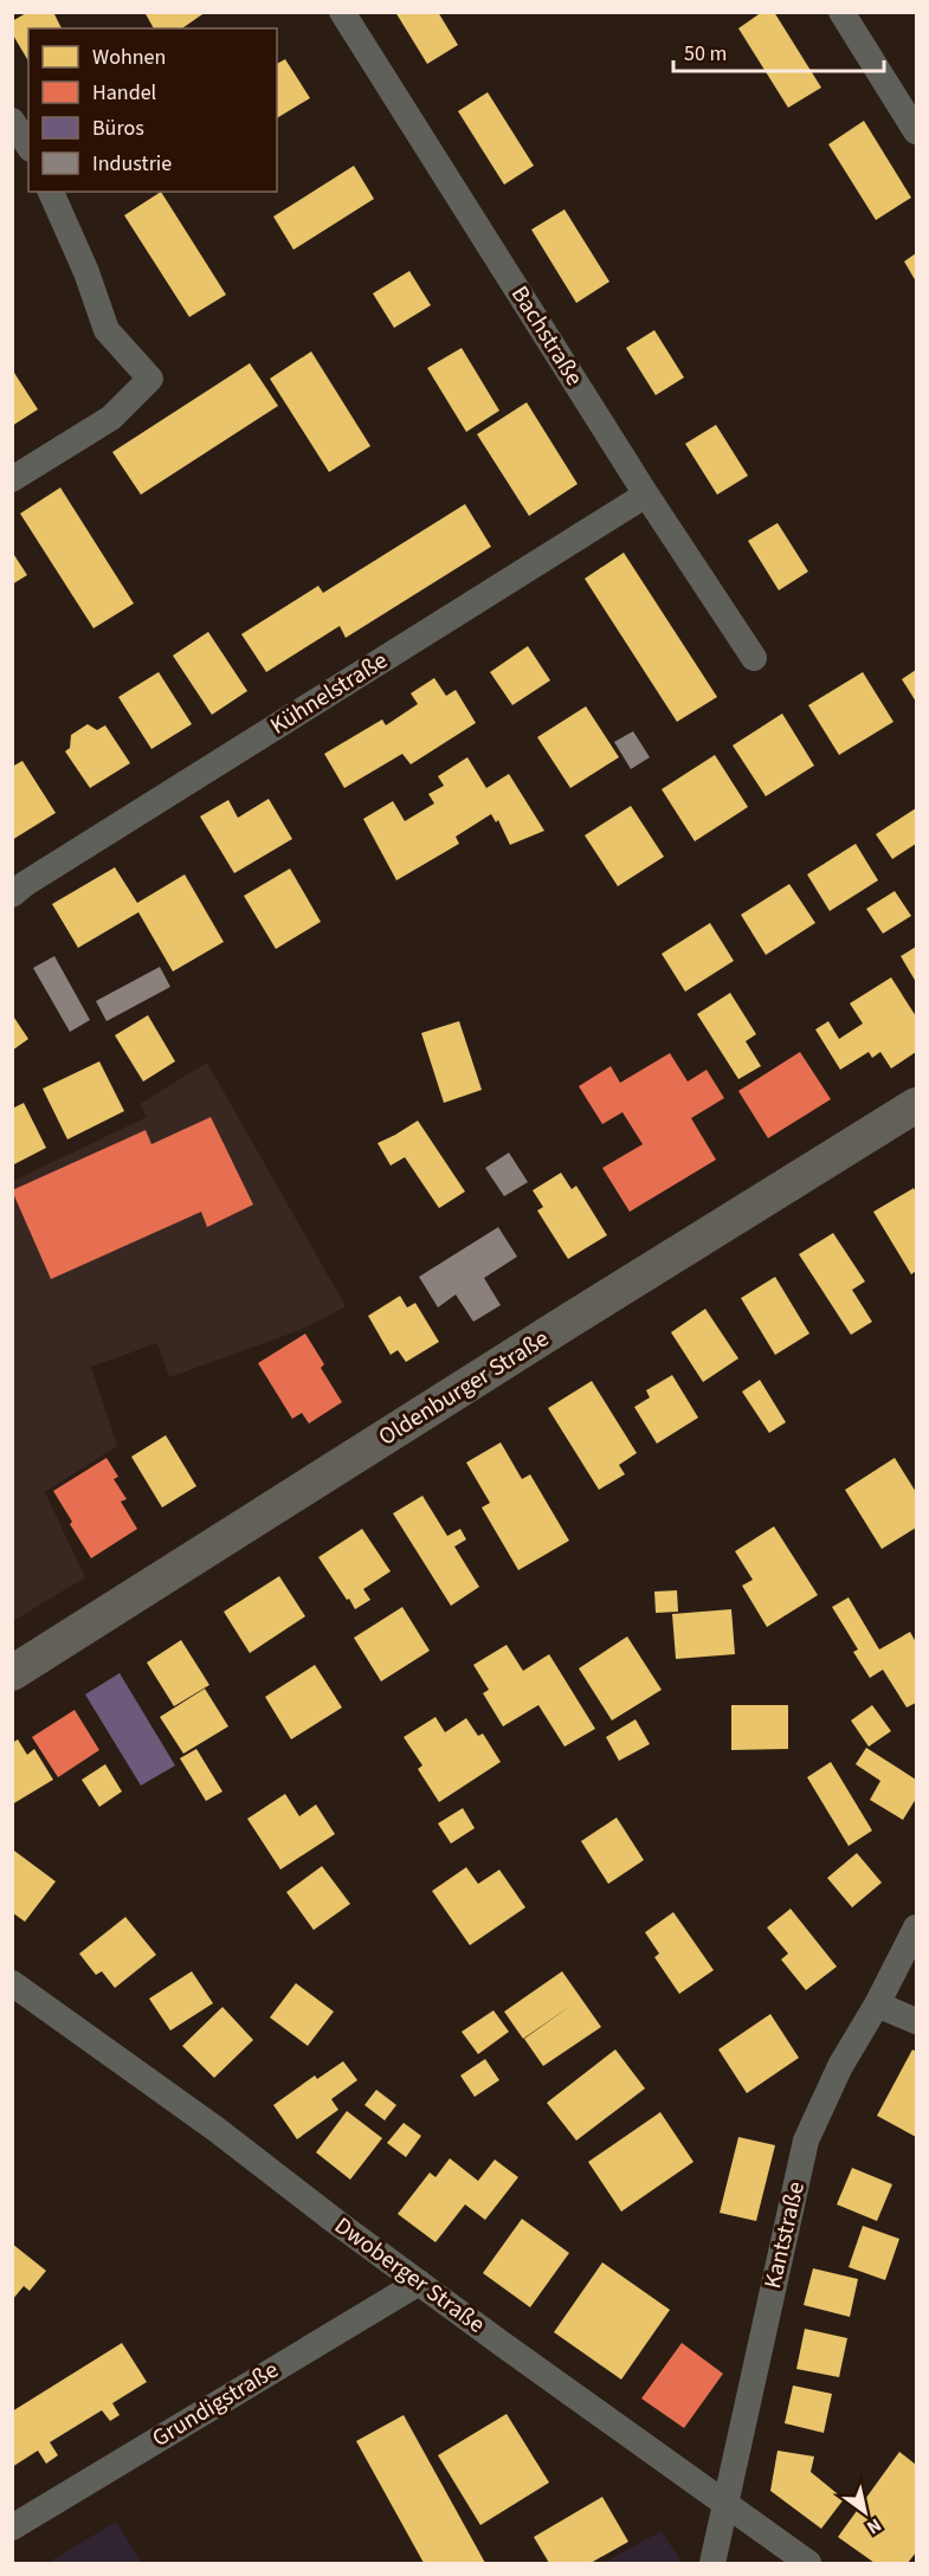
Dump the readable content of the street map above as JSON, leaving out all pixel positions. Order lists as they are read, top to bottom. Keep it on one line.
{"streets":{"main road":["Oldenburger Straße"],"street":["Bachstraße","Kühnelstraße","Kantstraße","Dwoberger Straße","Grundigstraße"]},"crossings":[["Bachstraße","Kühnelstraße"],["Kantstraße","Dwoberger Straße"],["Dwoberger Straße","Grundigstraße"]],"legend":["Wohnen","Handel","Büros","Industrie"],"scale_bar":"50 m","north":"bottom right"}
